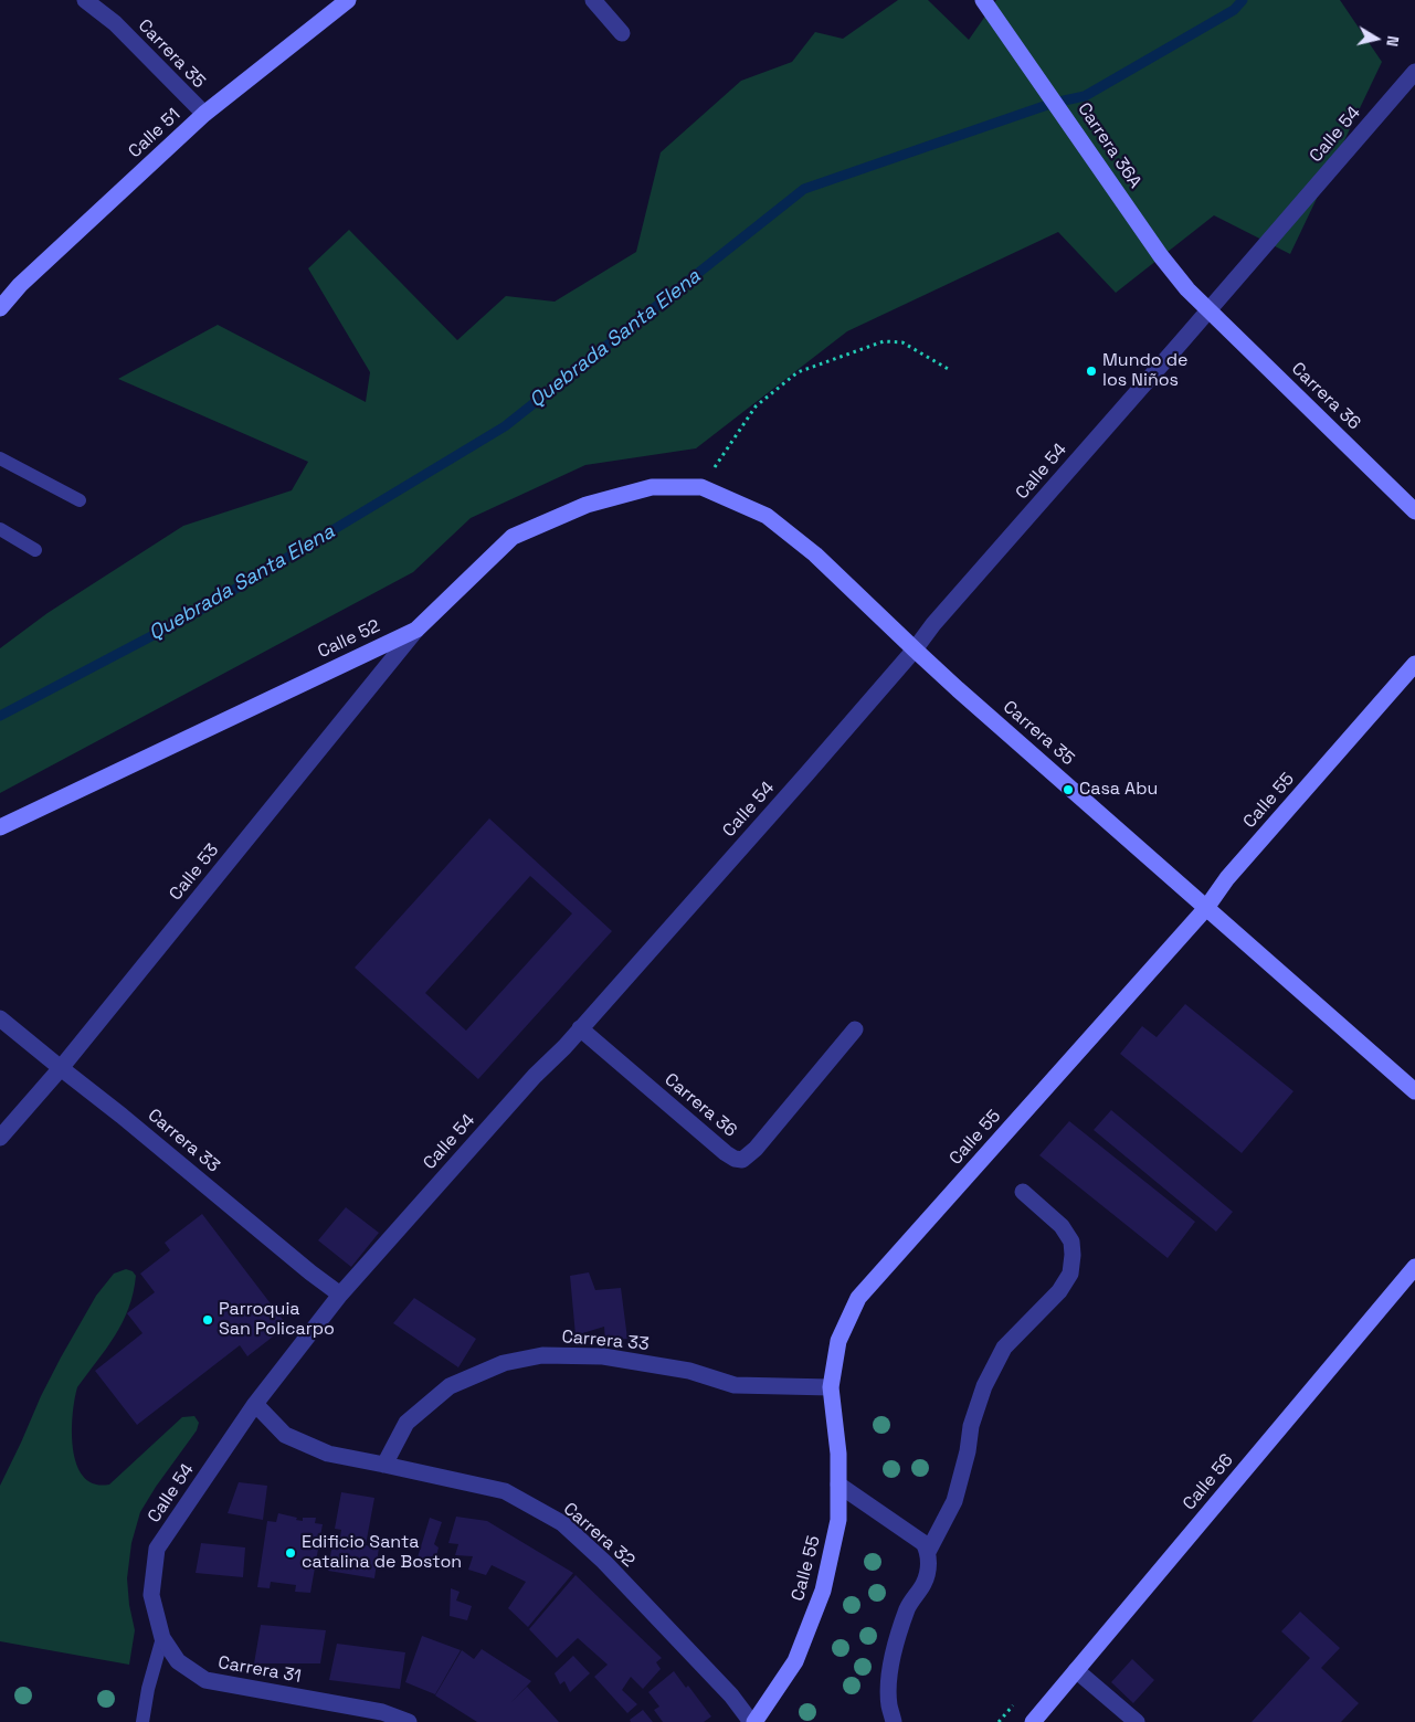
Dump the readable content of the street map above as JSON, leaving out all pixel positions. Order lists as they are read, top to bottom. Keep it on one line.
{"streets":{"street":["Carrera 35","Calle 51","Calle 54","Carrera 36A","Carrera 36","Calle 52","Calle 55","Calle 53","Carrera 33","Calle 56","Carrera 32","Carrera 31"]},"crossings":[["Carrera 35","Calle 51"],["Carrera 35","Calle 54"],["Carrera 35","Calle 52"],["Carrera 35","Calle 55"],["Calle 54","Carrera 36A"],["Calle 54","Carrera 36"],["Calle 54","Carrera 33"],["Calle 54","Carrera 32"],["Calle 54","Carrera 31"],["Carrera 36A","Carrera 36"],["Calle 52","Calle 53"],["Calle 55","Carrera 33"],["Calle 53","Carrera 33"],["Carrera 33","Carrera 32"]],"water":["Quebrada Santa Elena"],"places":["Mundo de los Niños","Casa Abu","Parroquia San Policarpo","Edificio Santa catalina de Boston"],"north":"right"}
